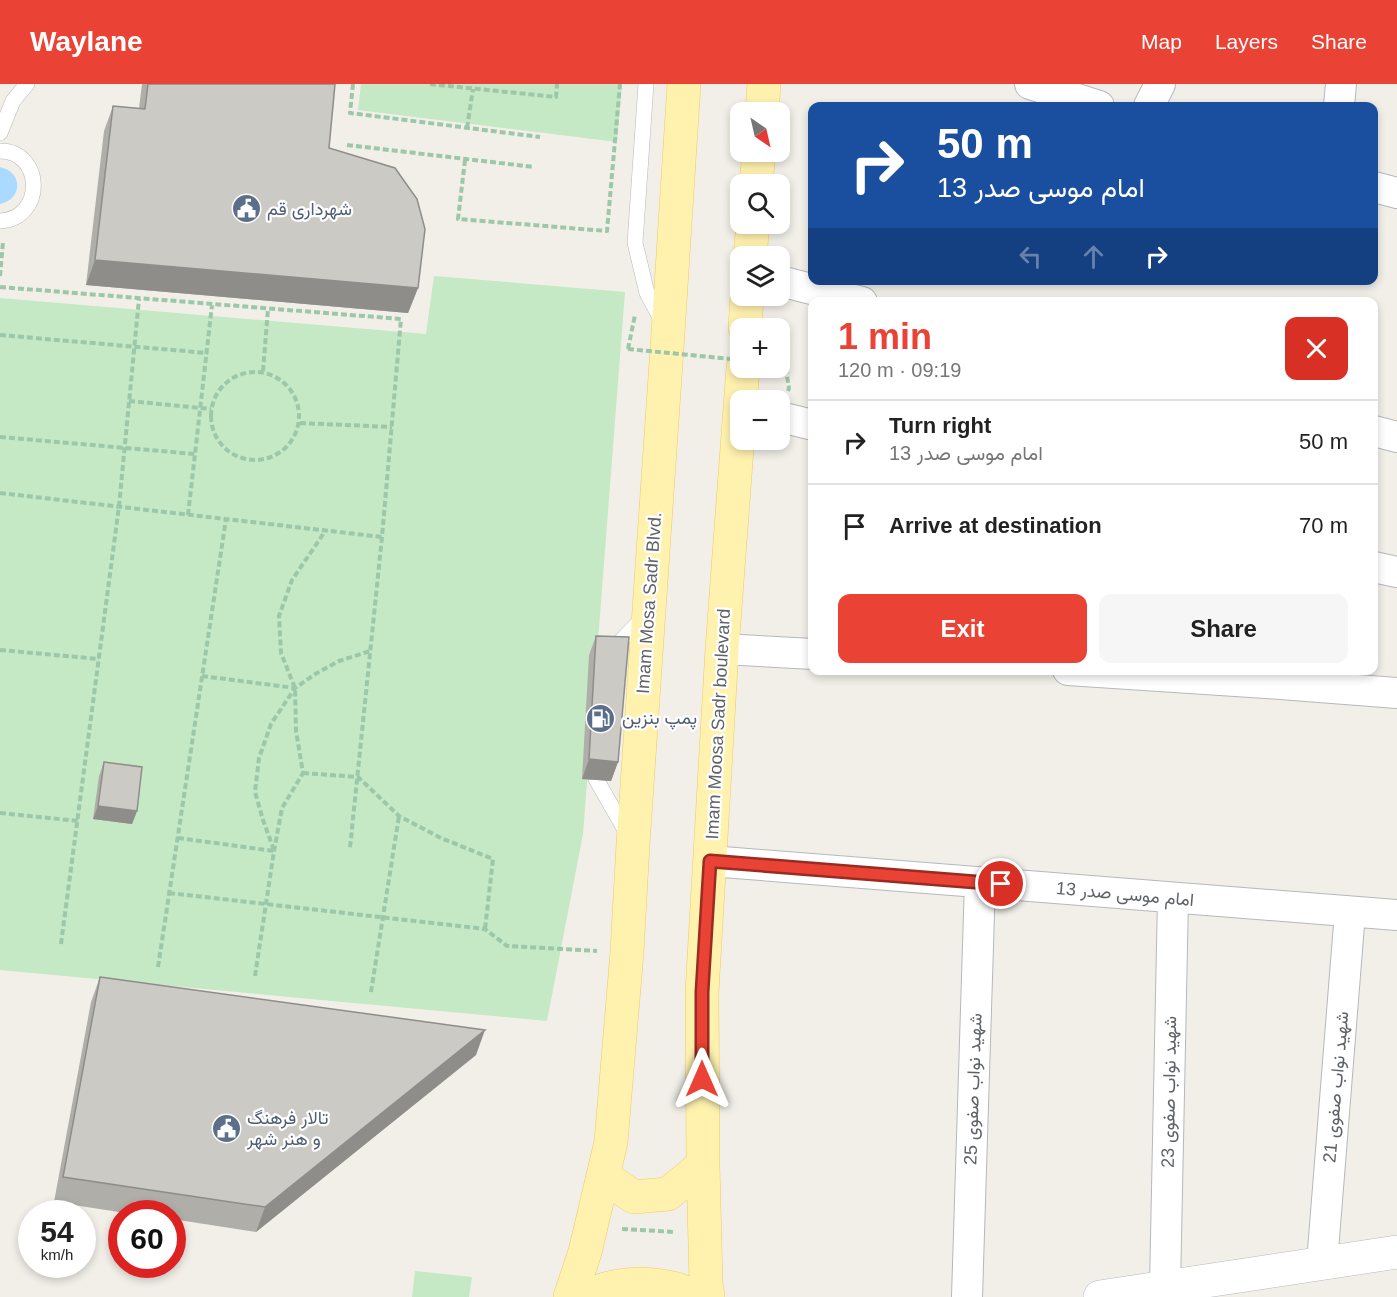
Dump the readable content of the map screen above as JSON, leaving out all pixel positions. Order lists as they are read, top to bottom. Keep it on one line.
{"streets":{"main road":["Imam Mosa Sadr Blvd.","Imam Moosa Sadr boulevard"],"street":["امام موسی صدر 13","شهید نواب صفوی 21","شهید نواب صفوی 25","شهید نواب صفوی 23"]},"crossings":[["Imam Moosa Sadr boulevard","امام موسی صدر 13"],["امام موسی صدر 13","شهید نواب صفوی 21"],["امام موسی صدر 13","شهید نواب صفوی 25"],["امام موسی صدر 13","شهید نواب صفوی 23"]],"places":{"public building":["شهرداری قم","تالار فرهنگ و هنر شهر"],"fuel station":["پمپ بنزین"]},"north":"bottom right","page":{"header":"Waylane","nav":["Map","Layers","Share"],"map_buttons":["+","−"],"turn":["50 m","امام موسی صدر 13"],"heading":["1 min","120 m · 09:19"],"list":[{"name":"Turn right","note":"امام موسی صدر 13","value":"50 m"},{"name":"Arrive at destination","value":"70 m"}],"buttons":["Exit","Share"],"speed":"54 km/h","limit":"60"}}
